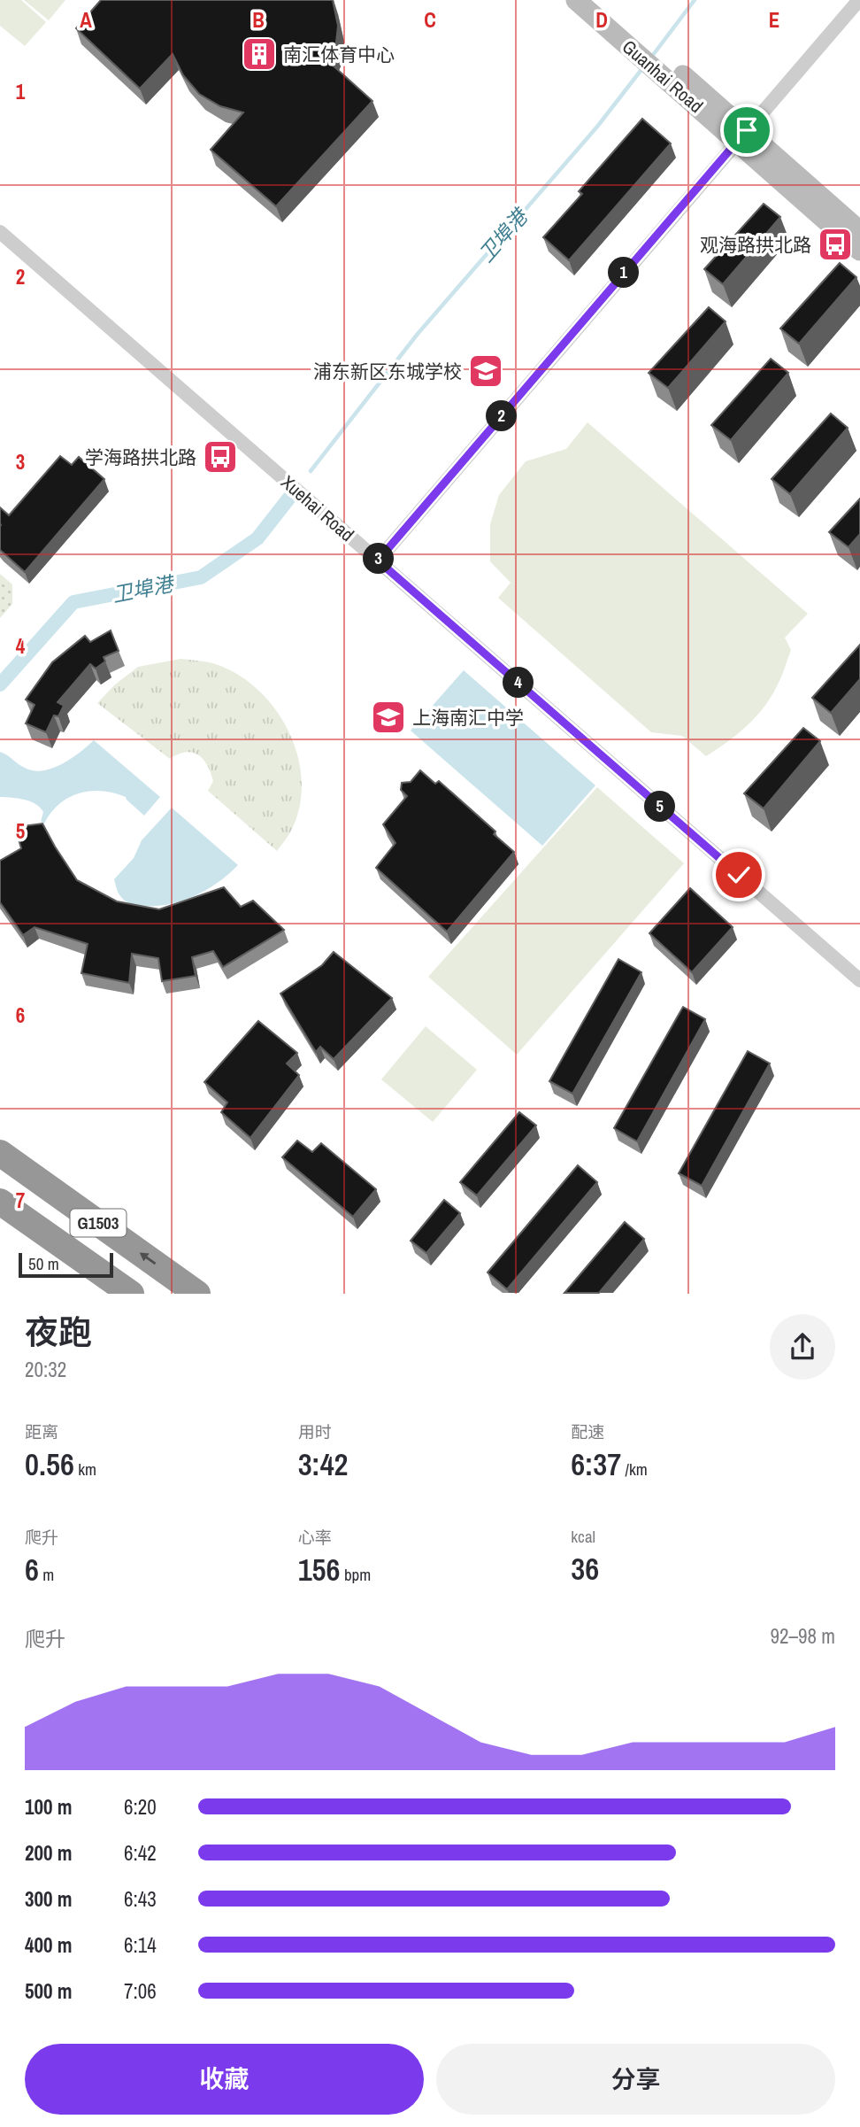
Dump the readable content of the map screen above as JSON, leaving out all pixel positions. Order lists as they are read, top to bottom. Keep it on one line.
{"streets":{"highway":["G1503"],"main road":["Guanhai Road"],"street":["Xuehai Road"]},"water":["卫埠港"],"places":{"building":["南汇体育中心"],"bus stop":["观海路拱北路","学海路拱北路"],"school or university":["浦东新区东城学校","上海南汇中学"]},"scale_bar":"50 m","page":{"pins":["1","2","3","4","5"],"scale":"50 m","heading":["夜跑","20:32"],"stats":[["距离","0.56 km"],["用时","3:42"],["配速","6:37 /km"],["爬升","6 m"],["心率","156 bpm"],["kcal","36"]],"chart":["爬升","92–98 m"],"list":[{"name":"100 m","note":"6:20"},{"name":"200 m","note":"6:42"},{"name":"300 m","note":"6:43"},{"name":"400 m","note":"6:14"},{"name":"500 m","note":"7:06"}],"buttons":["收藏","分享"]},"grid":{"columns":["A","B","C","D","E"],"rows":["1","2","3","4","5","6","7"]}}
